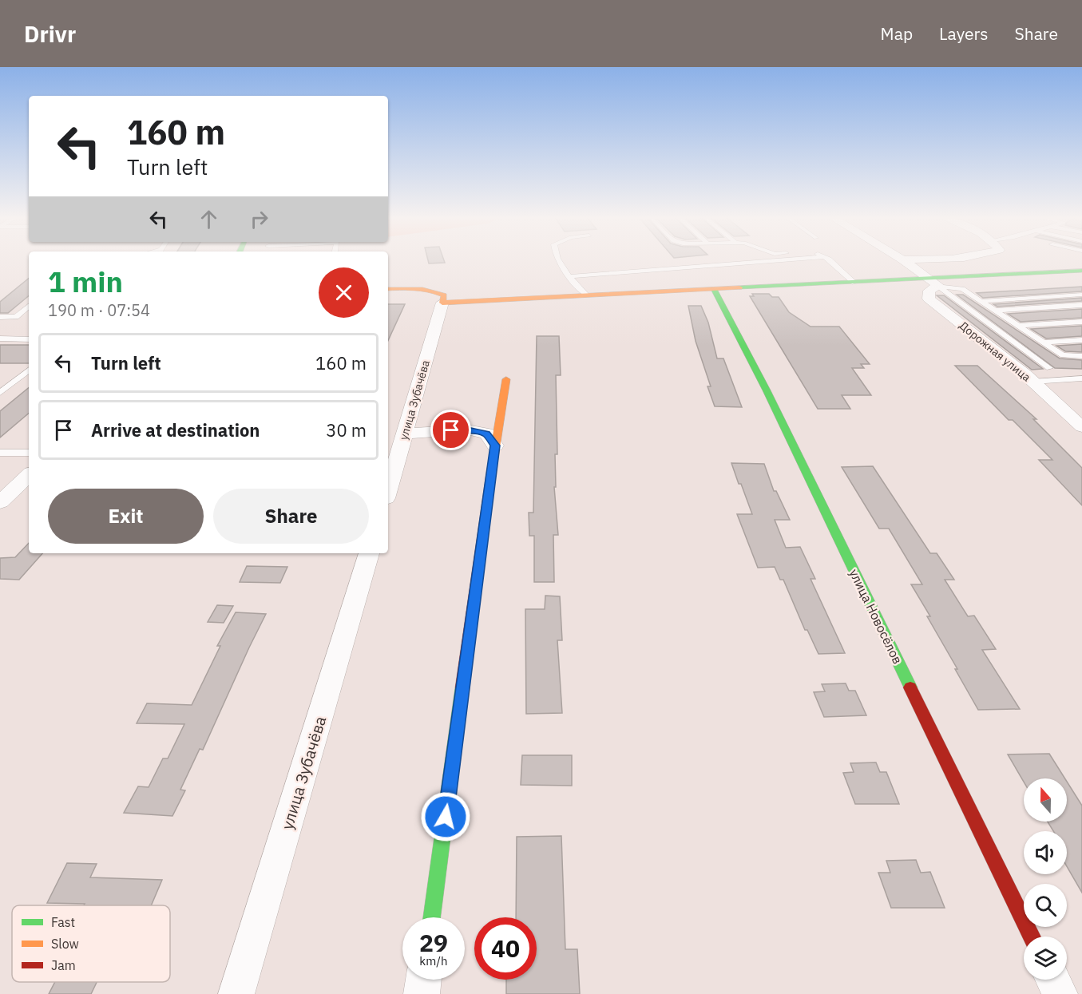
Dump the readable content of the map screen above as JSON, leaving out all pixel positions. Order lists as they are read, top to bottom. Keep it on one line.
{"streets":{"street":["Дорожная улица","улица Зубачёва","улица Новосёлов"]},"legend":["Fast","Slow","Jam"],"north":"top","page":{"header":"Drivr","nav":["Map","Layers","Share"],"turn":["160 m","Turn left"],"heading":["1 min","190 m · 07:54"],"list":[{"name":"Turn left","value":"160 m"},{"name":"Arrive at destination","value":"30 m"}],"buttons":["Exit","Share"],"speed":"29 km/h","limit":"40"}}
